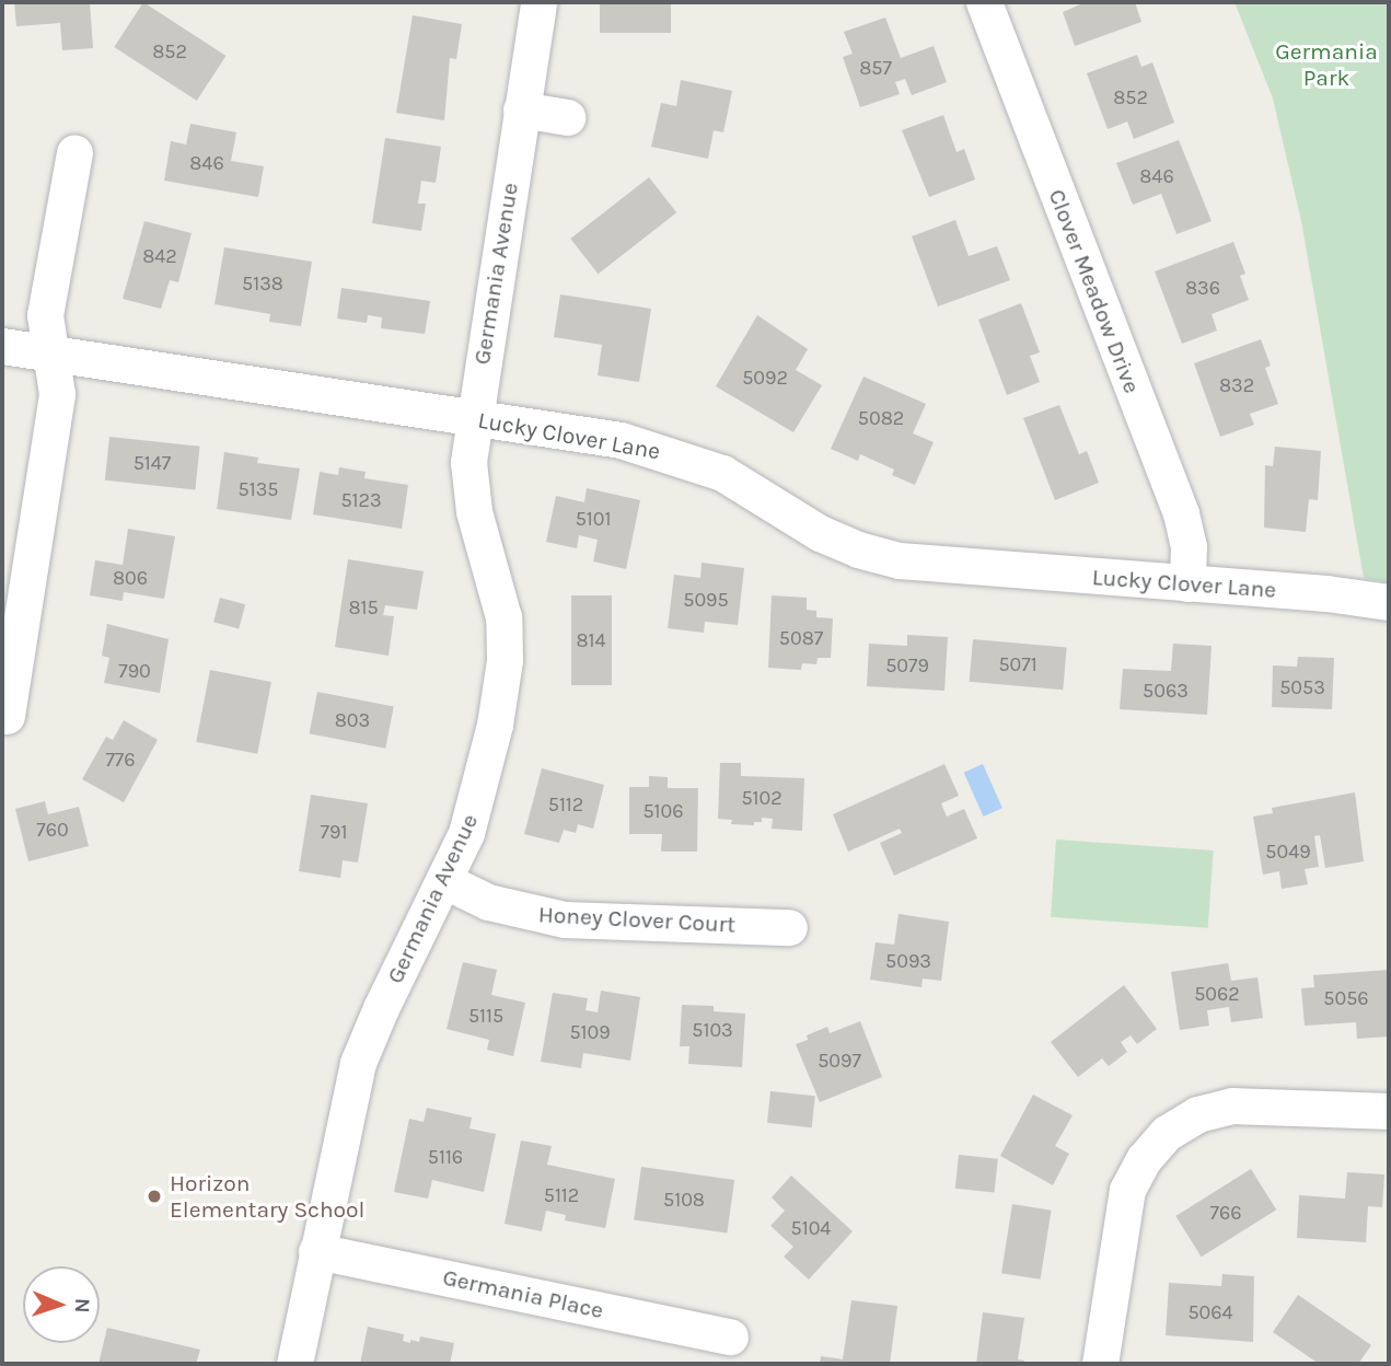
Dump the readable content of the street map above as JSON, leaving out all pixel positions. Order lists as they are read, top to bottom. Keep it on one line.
{"streets":{"street":["Germania Avenue","Clover Meadow Drive","Lucky Clover Lane","Honey Clover Court","Germania Place"]},"crossings":[["Germania Avenue","Lucky Clover Lane"],["Germania Avenue","Honey Clover Court"],["Germania Avenue","Germania Place"],["Clover Meadow Drive","Lucky Clover Lane"]],"parks":["Germania Park"],"places":["Horizon Elementary School"],"house_numbers":["852","857","852","846","846","842","5138","836","5092","832","5082","5147","5135","5123","5101","806","5095","815","5087","814","5071","5079","790","5053","5063","803","776","5102","5112","5106","760","791","5049","5093","5062","5056","5115","5103","5109","5097","5116","5112","5108","766","5104","5064"],"north":"right"}
